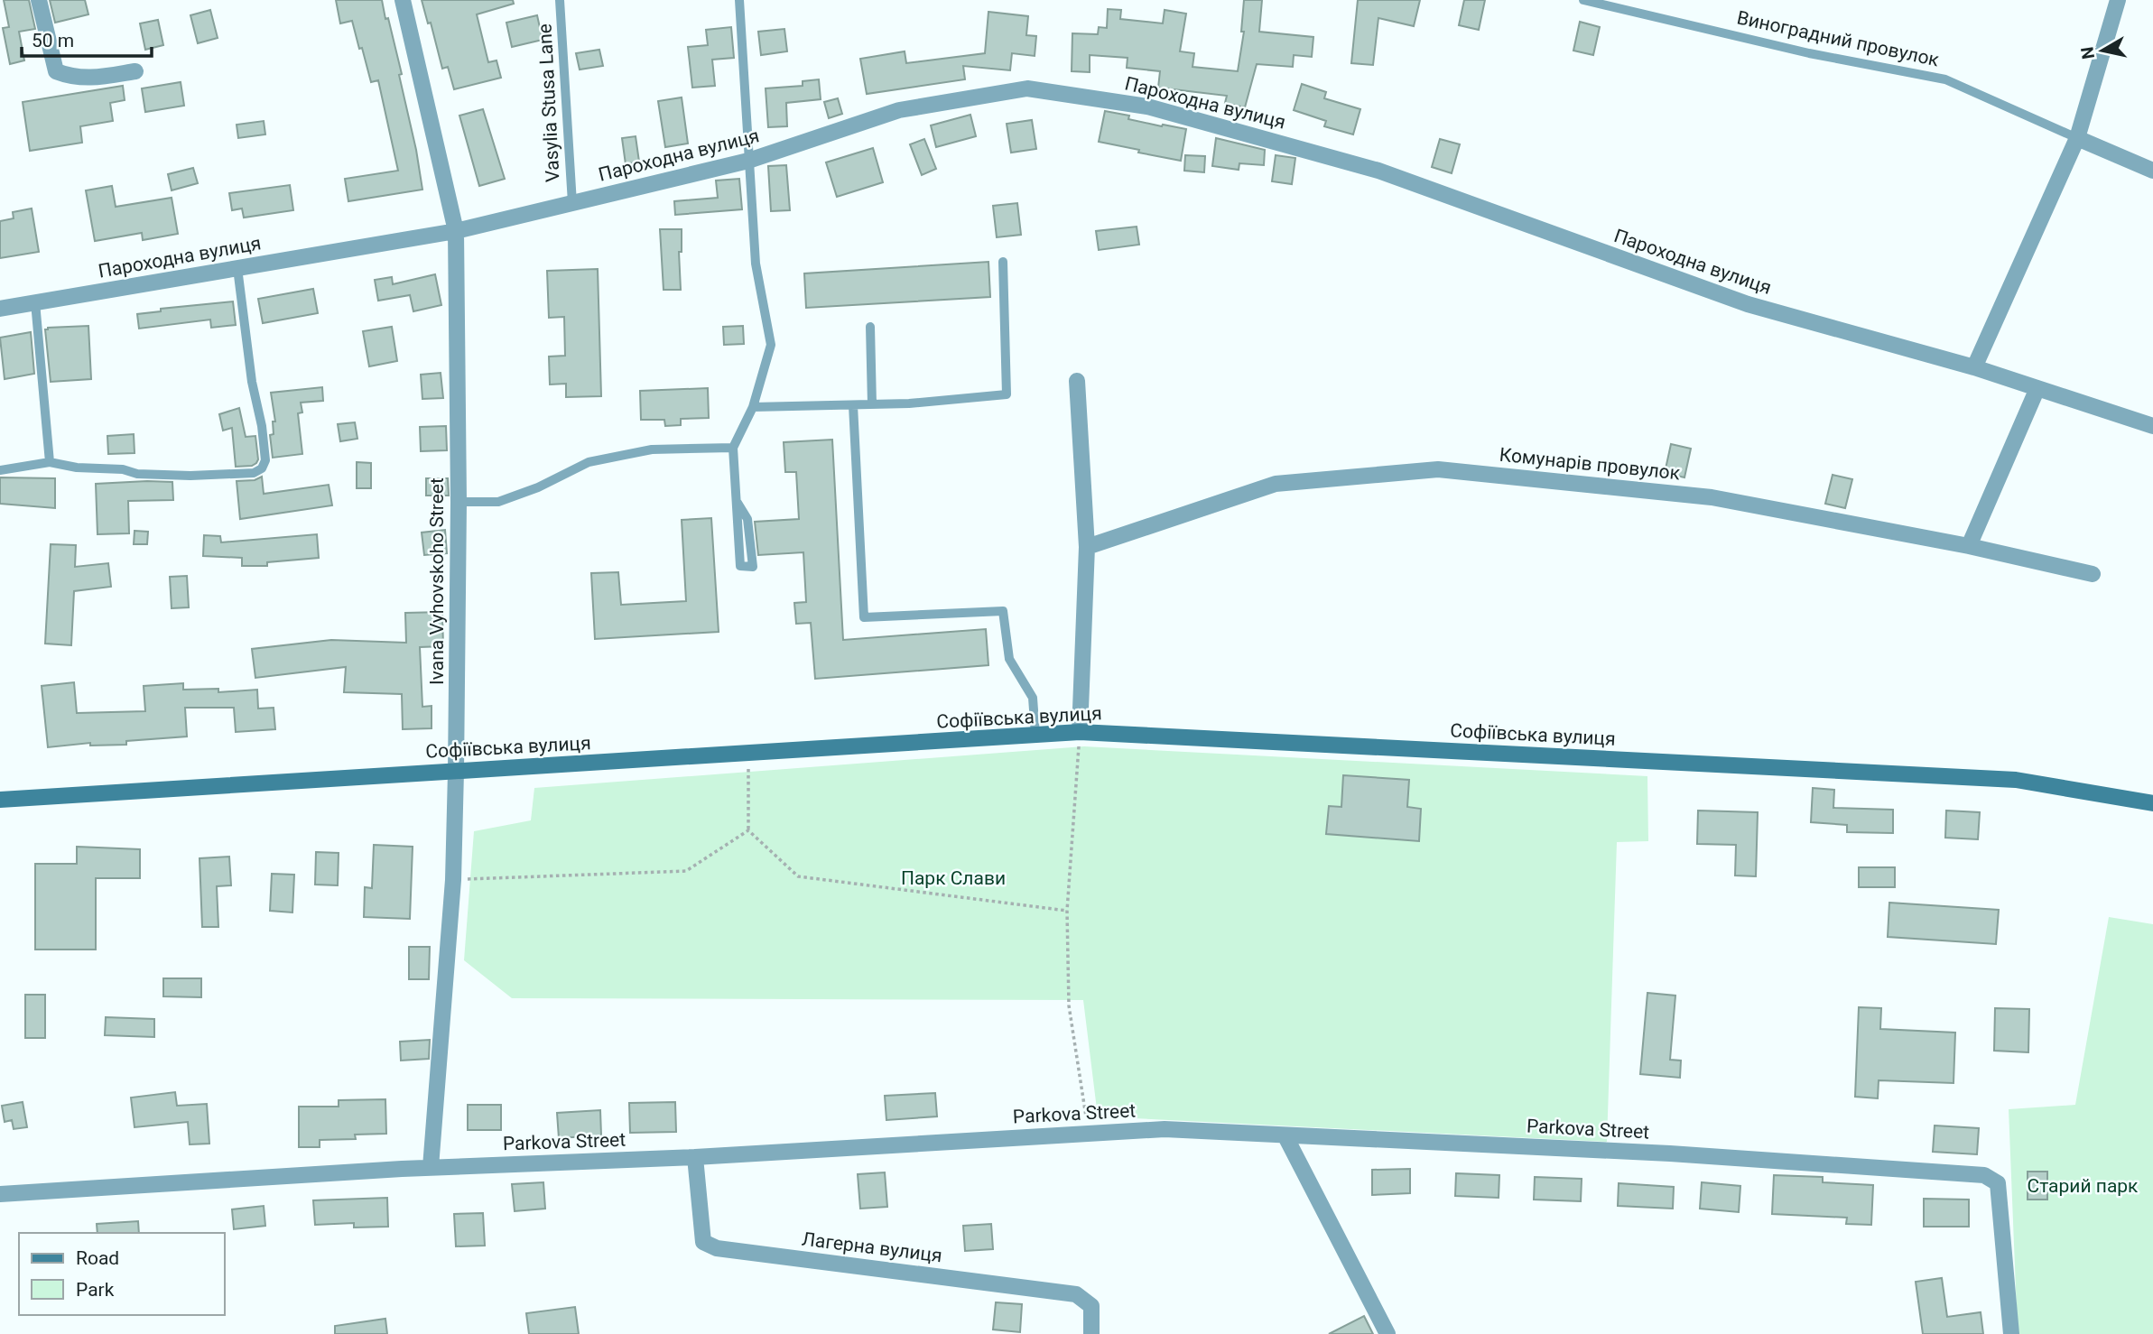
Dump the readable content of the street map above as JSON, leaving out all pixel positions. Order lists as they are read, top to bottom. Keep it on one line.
{"streets":{"street":["Пароходна вулиця","Комунарів провулок","Ivana Vyhovskoho Street","Софіївська вулиця","Parkova Street","Лагерна вулиця"],"lane":["Виноградний провулок","Vasylia Stusa Lane"]},"crossings":[["Vasylia Stusa Lane","Пароходна вулиця"],["Пароходна вулиця","Ivana Vyhovskoho Street"],["Ivana Vyhovskoho Street","Софіївська вулиця"],["Ivana Vyhovskoho Street","Parkova Street"],["Parkova Street","Лагерна вулиця"]],"parks":["Парк Слави","Старий парк"],"legend":["Road","Park"],"scale_bar":"50 m","north":"left"}
